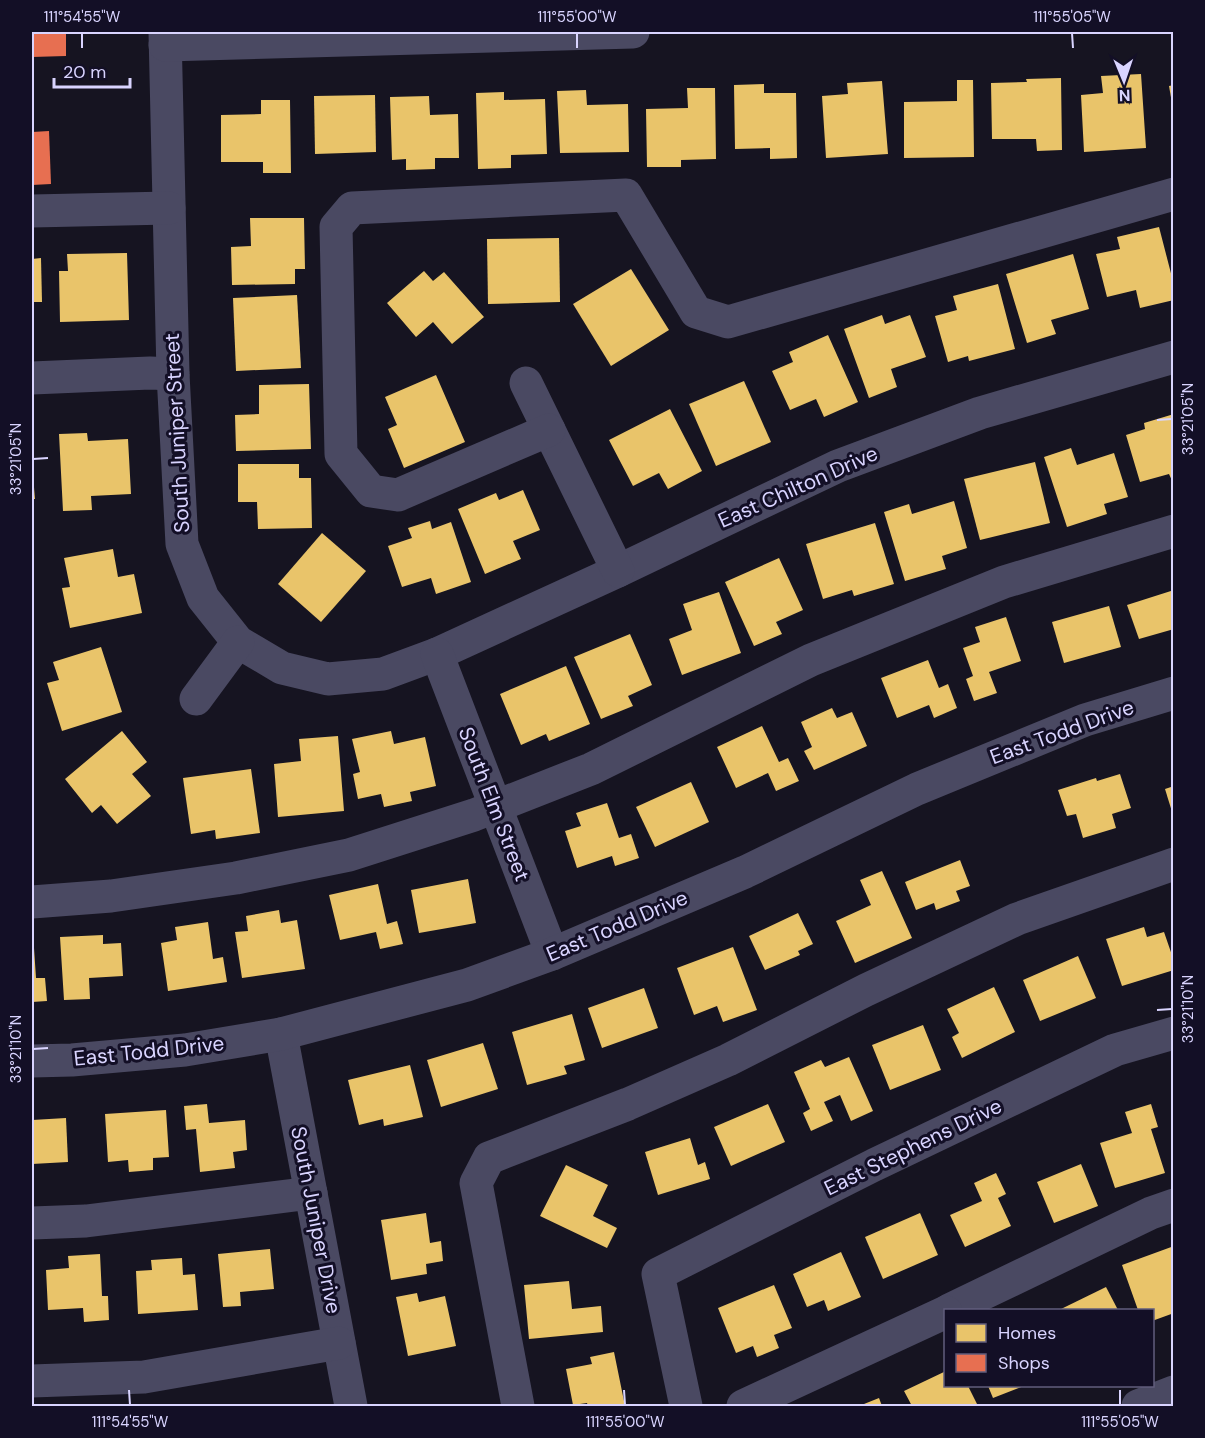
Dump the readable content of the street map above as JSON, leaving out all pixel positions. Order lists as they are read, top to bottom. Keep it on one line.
{"streets":{"street":["South Juniper Street","East Chilton Drive","East Todd Drive","South Elm Street","East Stephens Drive","South Juniper Drive"]},"crossings":[["South Juniper Street","East Chilton Drive"],["South Juniper Street","South Elm Street"],["East Chilton Drive","South Elm Street"],["East Todd Drive","South Elm Street"],["East Todd Drive","South Juniper Drive"]],"legend":["Homes","Shops"],"scale_bar":"20 m","north":"bottom","coordinates":["111°54'55\"W","111°55'00\"W","111°55'05\"W","33°21'05\"N","33°21'10\"N"]}
